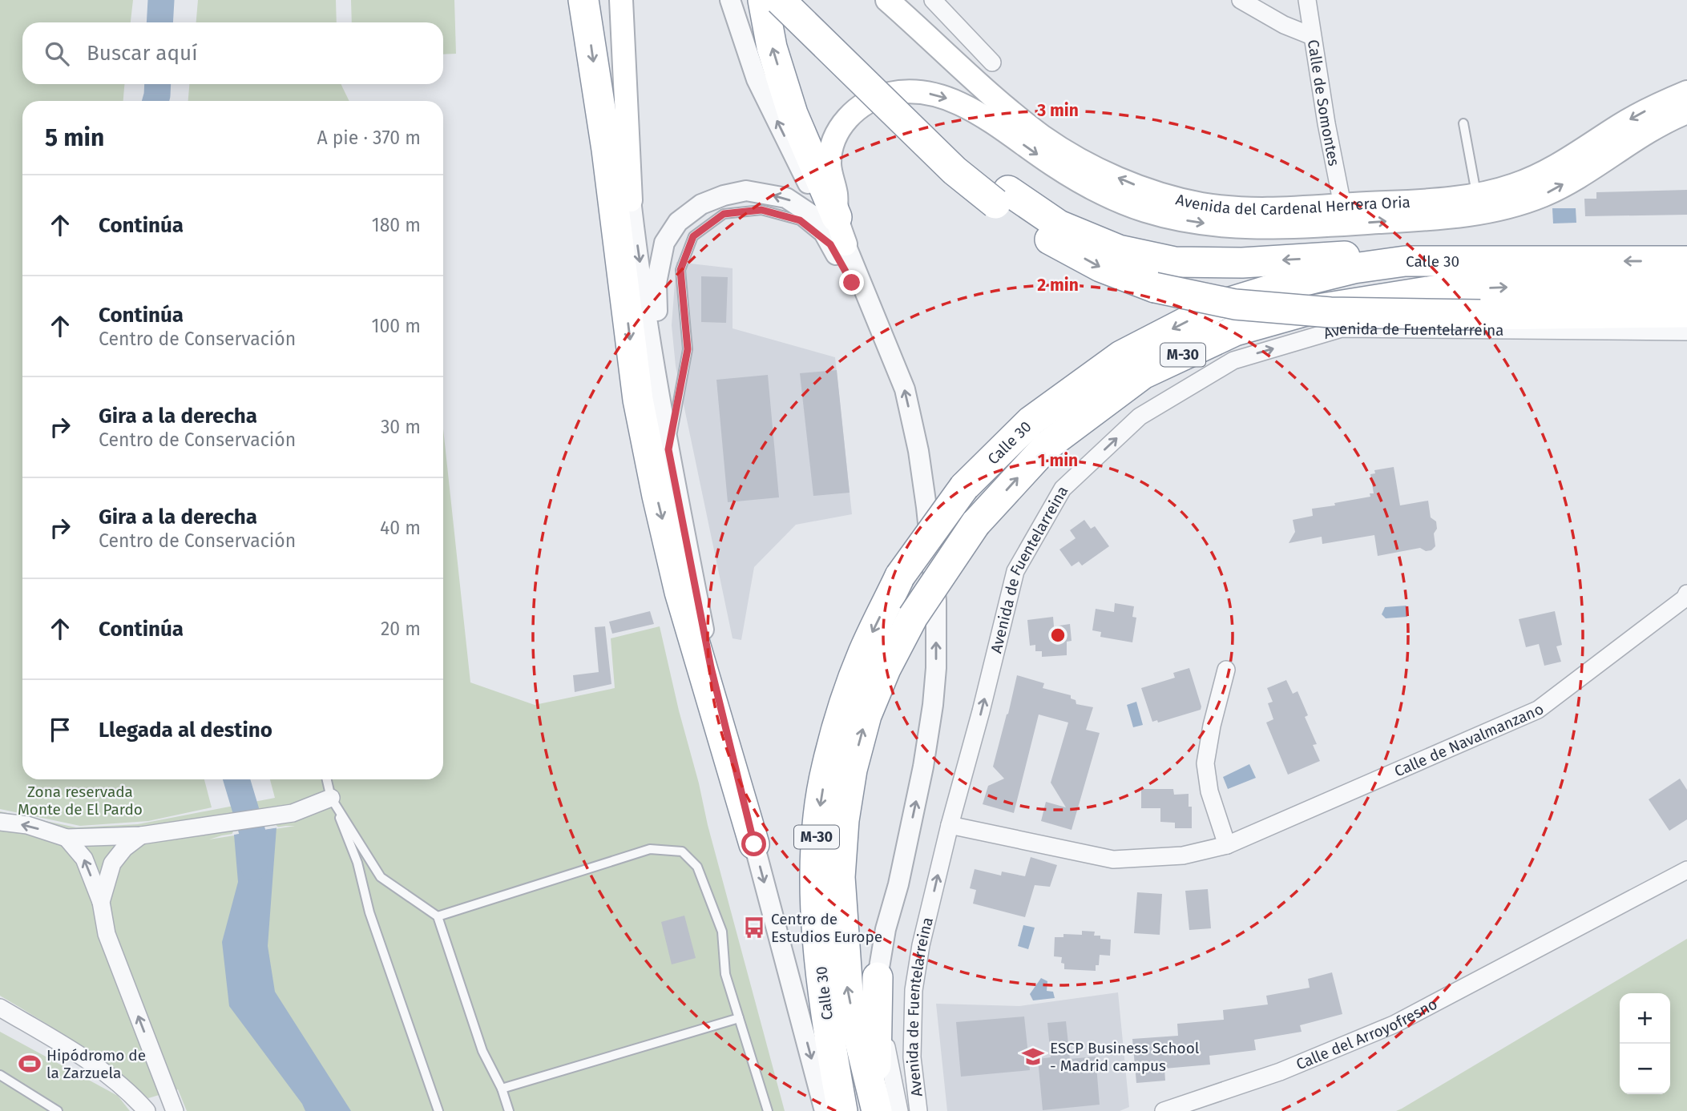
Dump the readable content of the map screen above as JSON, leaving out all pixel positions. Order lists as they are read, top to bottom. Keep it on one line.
{"streets":{"highway":["Calle 30","M-30"],"main road":["Avenida del Cardenal Herrera Oria"],"street":["Calle de Somontes","Avenida de Fuentelarreina","Calle de Navalmanzano","Calle del Arroyofresno"]},"crossings":[["Calle de Somontes","Avenida del Cardenal Herrera Oria"],["Avenida de Fuentelarreina","Calle de Navalmanzano"]],"one_way":["Avenida de Fuentelarreina"],"parks":["Zona reservada Monte de El Pardo"],"places":{"bus stop":["Centro de Estudios Europe"],"school or university":["ESCP Business School - Madrid campus"],"sports":["Hipódromo de la Zarzuela"]},"page":{"search":"Buscar aquí","heading":["5 min","A pie · 370 m"],"list":[["Continúa","180 m"],["Continúa","Centro de Conservación","100 m"],["Gira a la derecha","Centro de Conservación","30 m"],["Gira a la derecha","Centro de Conservación","40 m"],["Continúa","20 m"],"Llegada al destino"],"map_buttons":["+","−"]},"rings":["3 min","2 min","1 min"]}
